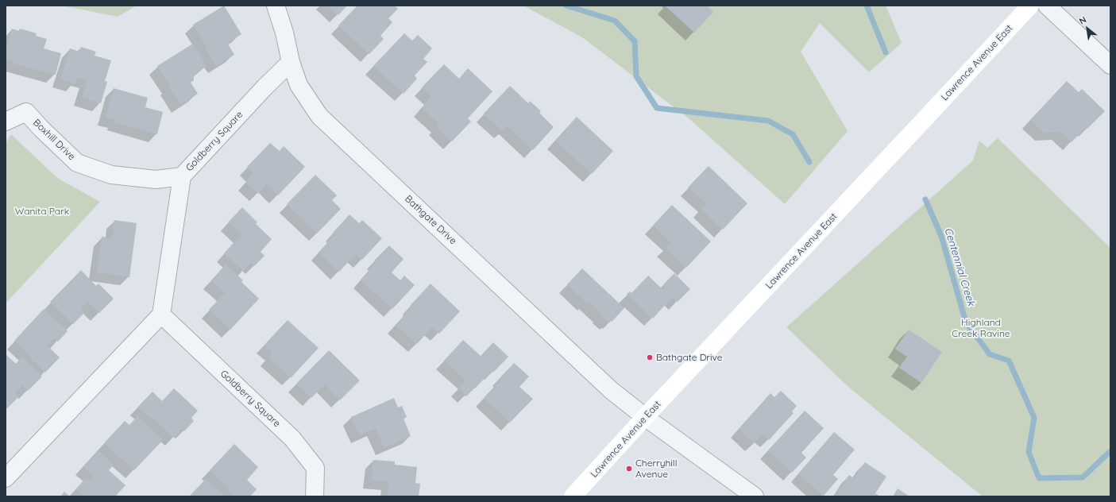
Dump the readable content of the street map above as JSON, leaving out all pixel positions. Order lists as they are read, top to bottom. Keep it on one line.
{"streets":{"main road":["Lawrence Avenue East"],"street":["Boxhill Drive","Goldberry Square","Bathgate Drive"]},"crossings":[["Lawrence Avenue East","Bathgate Drive"],["Boxhill Drive","Goldberry Square"],["Goldberry Square","Bathgate Drive"]],"water":["Centennial Creek"],"parks":["Wanita Park","Highland Creek Ravine"],"places":["Bathgate Drive","Cherryhill Avenue"],"north":"top left"}
